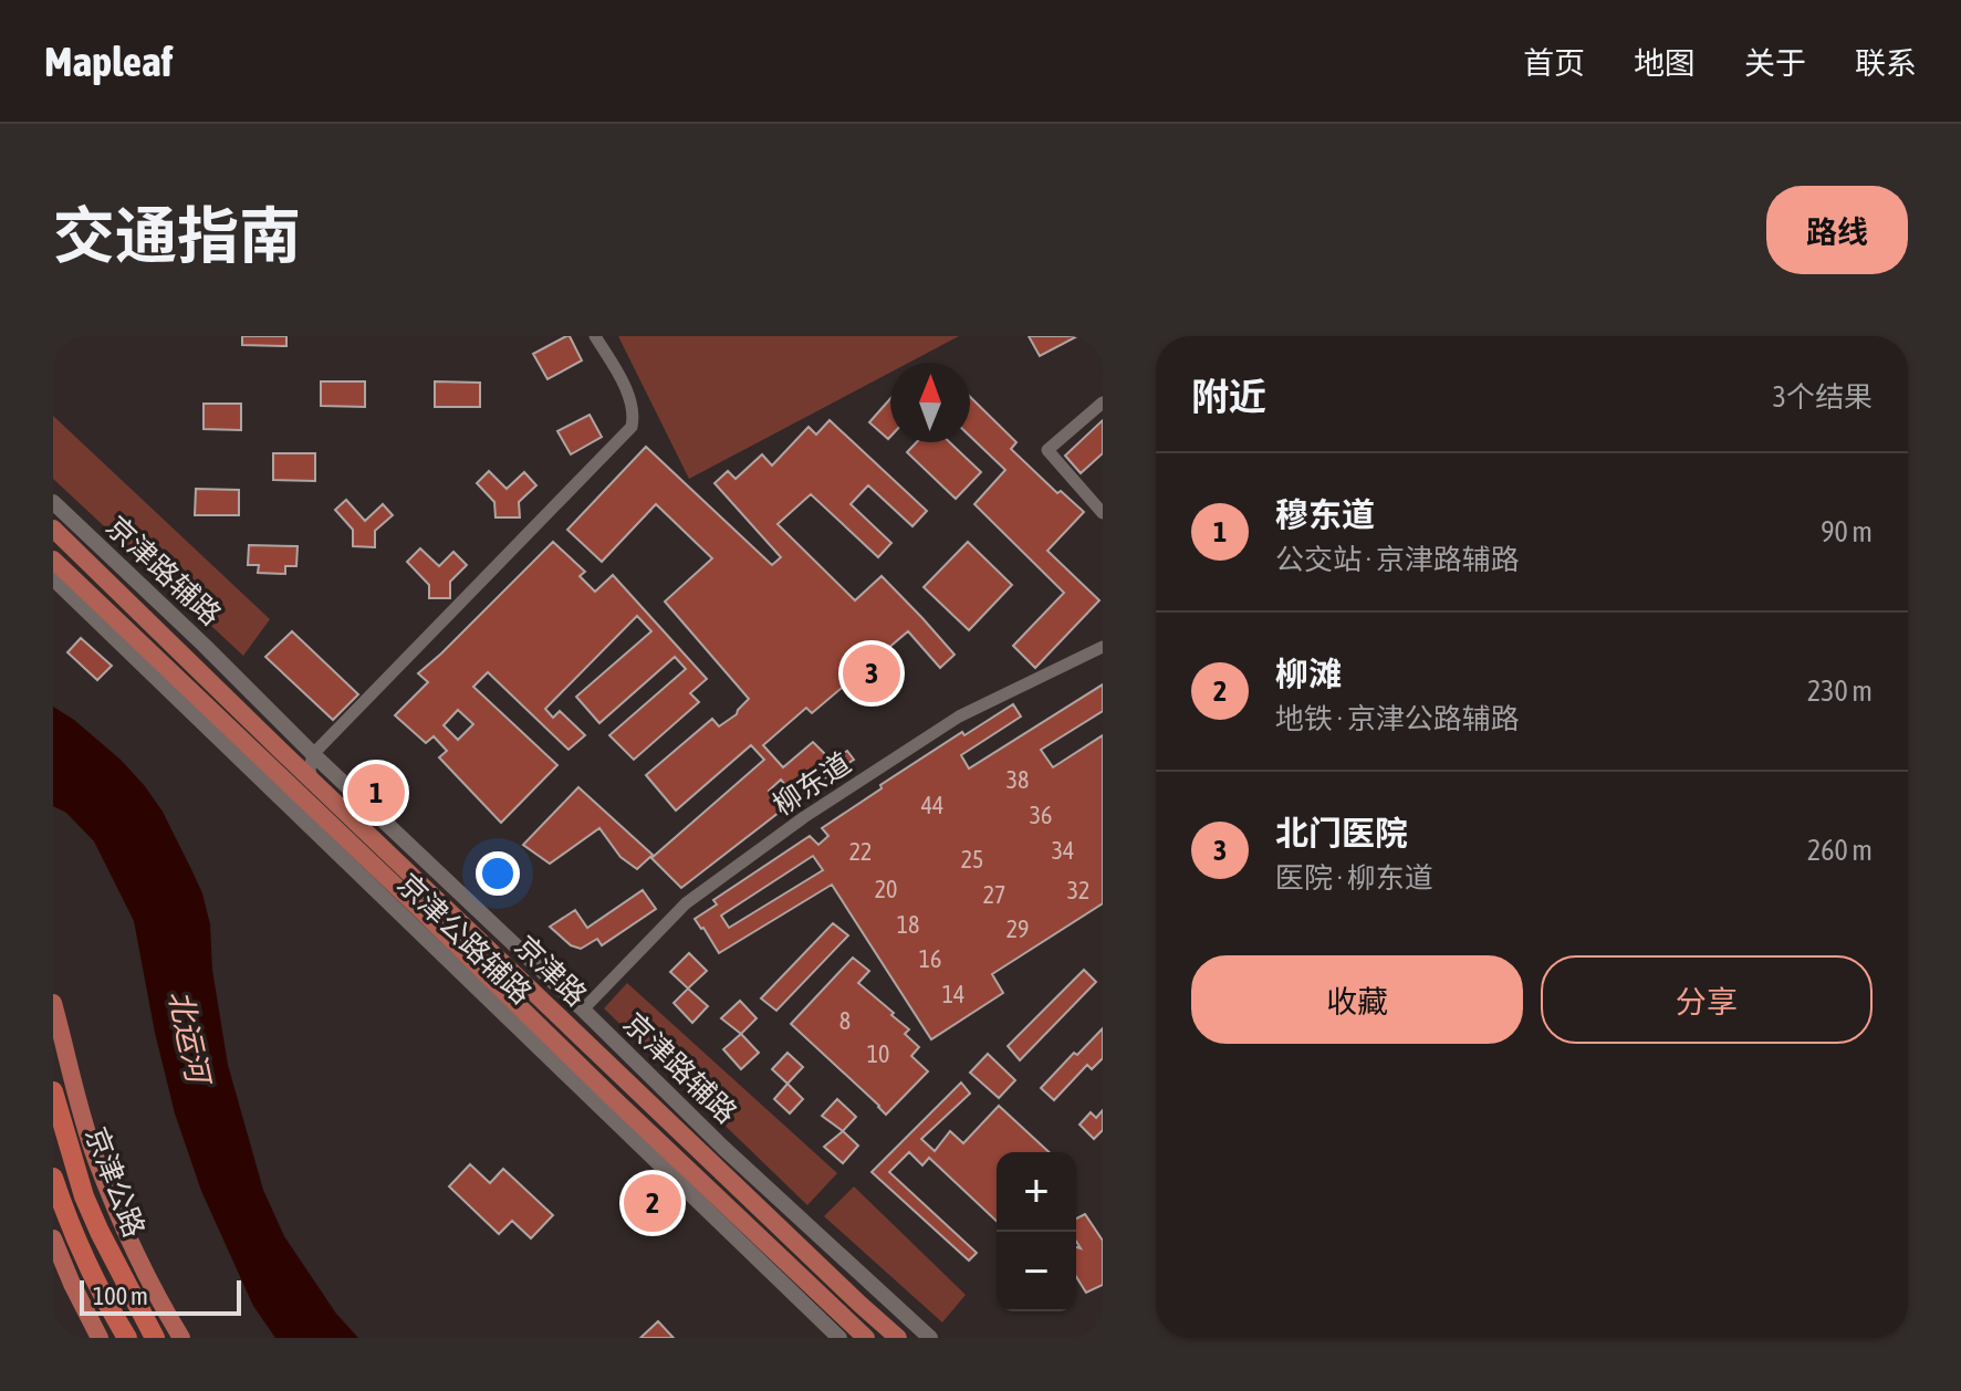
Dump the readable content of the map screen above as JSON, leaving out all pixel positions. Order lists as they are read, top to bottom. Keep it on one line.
{"streets":{"highway":["京津公路"],"main road":["京津路"],"street":["京津路辅路","柳东道","京津公路辅路"]},"crossings":[["京津路辅路","柳东道"],["京津公路辅路","京津路"]],"water":["北运河"],"house_numbers":["38","44","36","34","22","25","20","32","27","18","29","16","14","8","10"],"scale_bar":"100 m","north":"top","page":{"header":"Mapleaf","nav":["首页","地图","关于","联系"],"title":"交通指南","buttons":["路线",["收藏","分享"]],"heading":["附近","3个结果"],"list":[{"mark":"1","name":"穆东道","note":"公交站 · 京津路辅路","value":"90 m"},{"mark":"2","name":"柳滩","note":"地铁 · 京津公路辅路","value":"230 m"},{"mark":"3","name":"北门医院","note":"医院 · 柳东道","value":"260 m"}],"pins":["3","1","2"],"map_buttons":["+","−"],"scale":"100 m"}}
